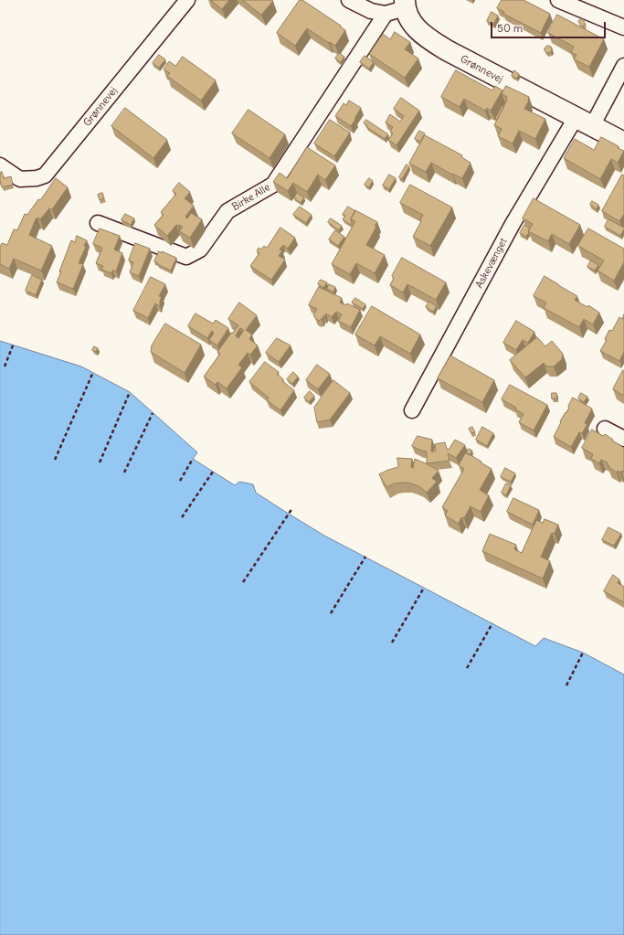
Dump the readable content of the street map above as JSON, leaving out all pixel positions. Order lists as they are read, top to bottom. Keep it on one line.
{"streets":{"street":["Grønnevej","Birke Alle","Askevænget"]},"crossings":[["Grønnevej","Birke Alle"],["Grønnevej","Askevænget"]],"scale_bar":"50 m"}
